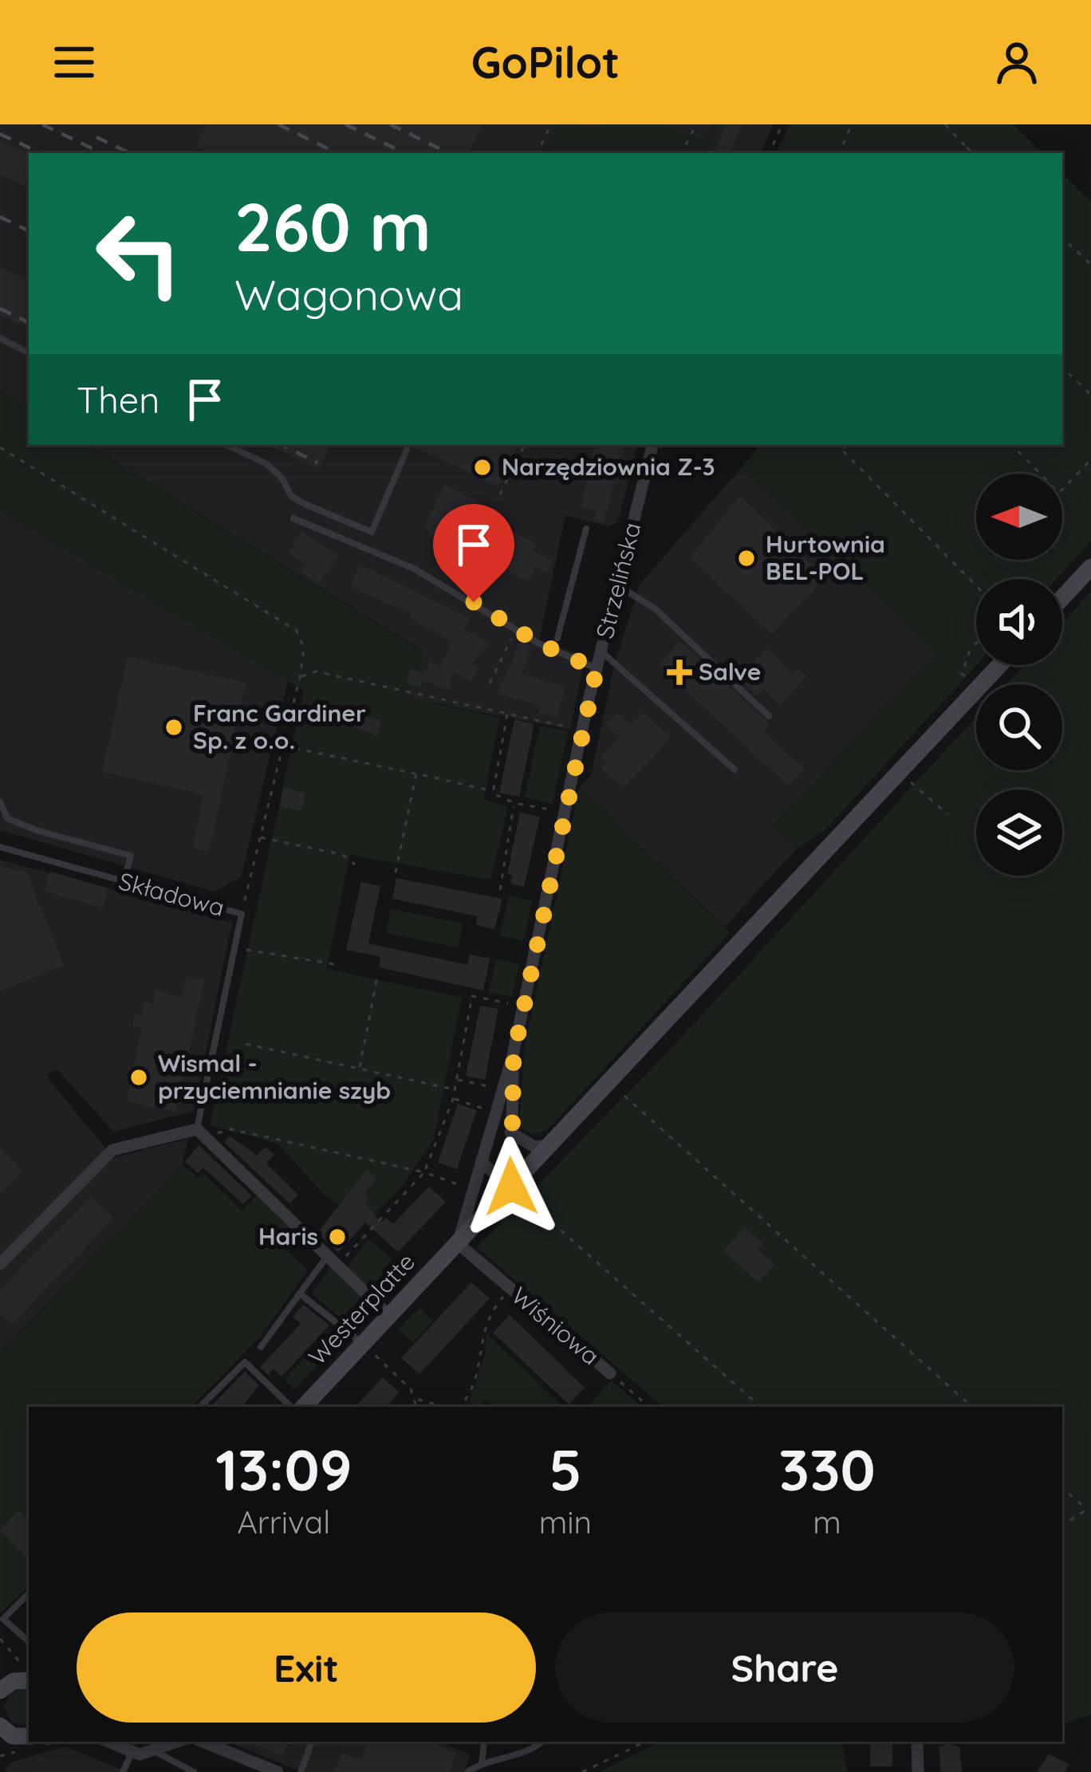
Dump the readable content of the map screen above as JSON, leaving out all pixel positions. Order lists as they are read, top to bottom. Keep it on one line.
{"streets":{"main road":["Westerplatte"],"street":["Strzelińska","Wiśniowa"],"lane":["Składowa"]},"crossings":[["Strzelińska","Westerplatte"],["Strzelińska","Wiśniowa"],["Westerplatte","Wiśniowa"]],"places":{"other":["Narzędziownia Z-3","Hurtownia BEL-POL","Franc Gardiner Sp. z o.o.","Wismal - przyciemnianie szyb","Haris"],"health":["Salve"]},"north":"left","page":{"header":"GoPilot","turn":["260 m","Wagonowa"],"then":"Then","eta":["13:09","Arrival","5","min","330","m"],"buttons":["Exit","Share"]}}
